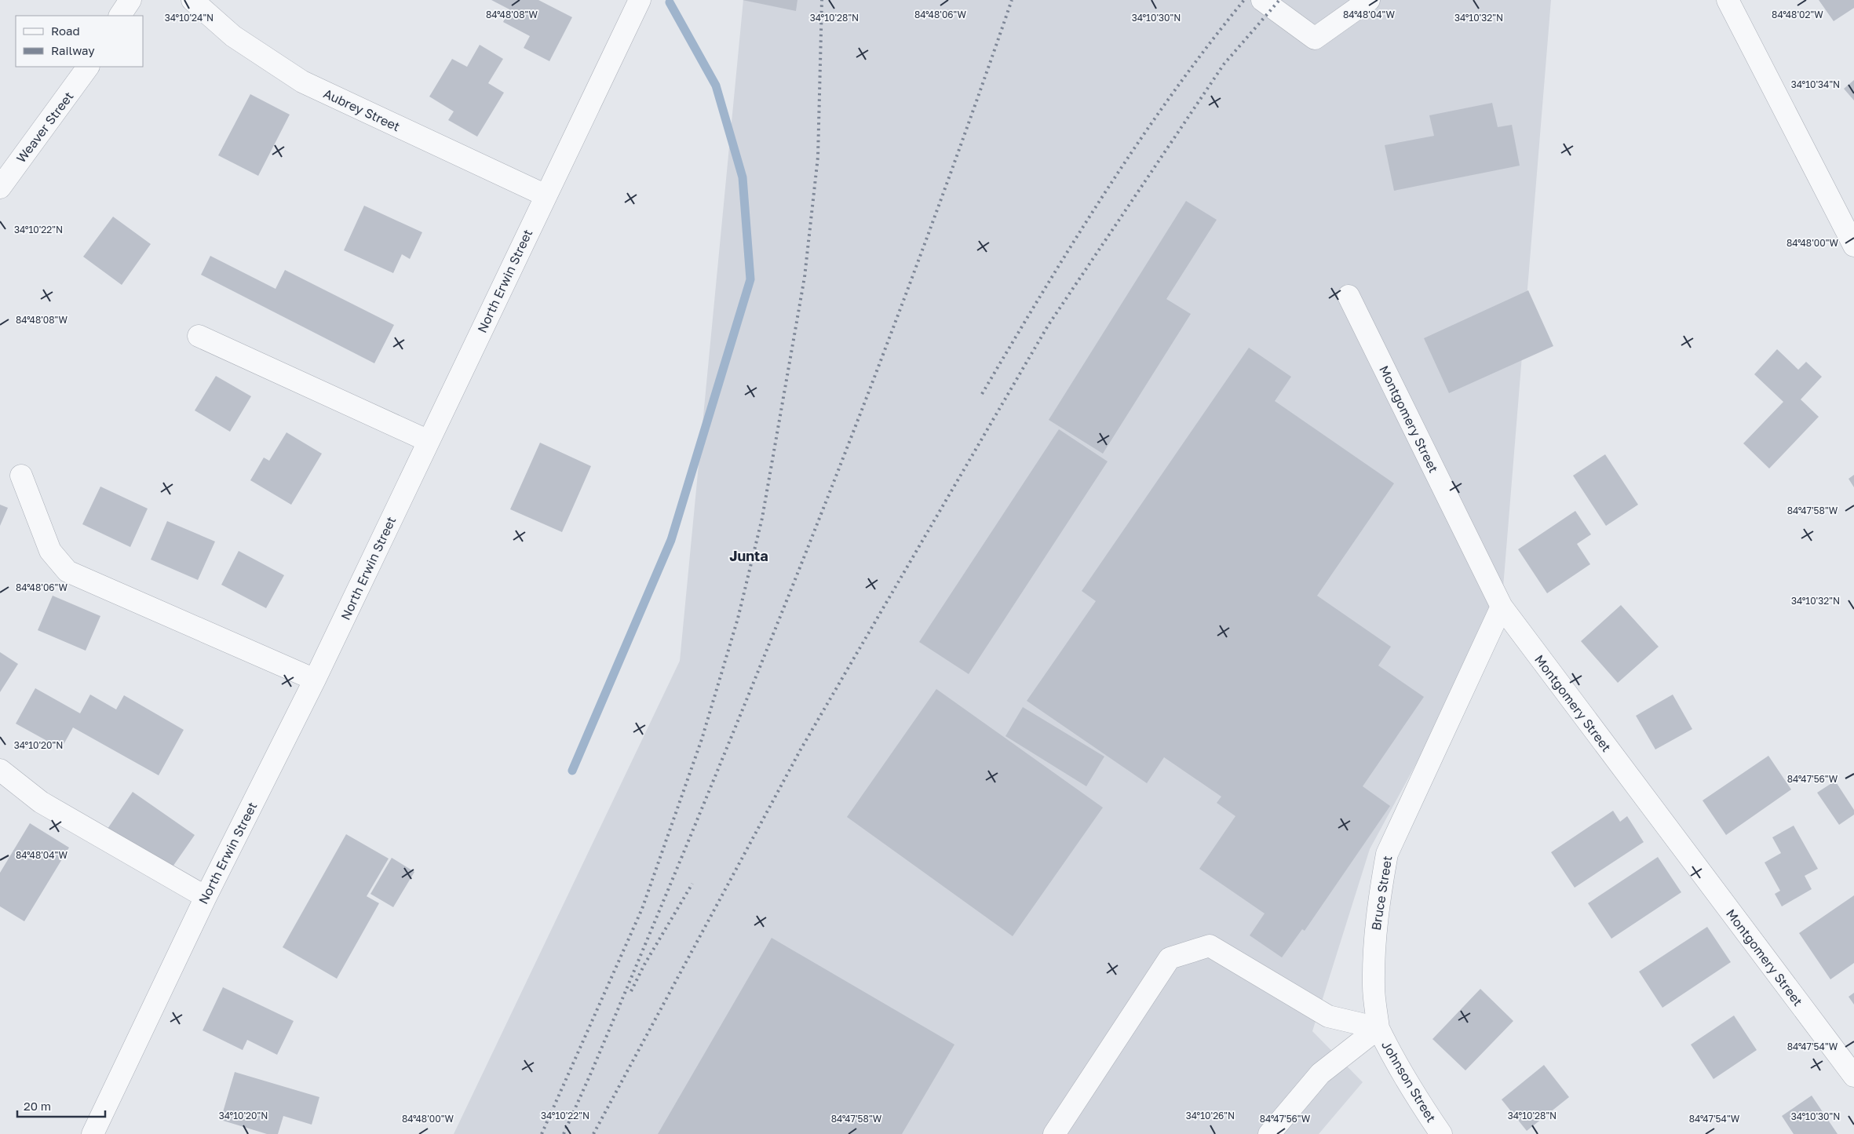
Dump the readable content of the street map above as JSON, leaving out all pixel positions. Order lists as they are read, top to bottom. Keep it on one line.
{"streets":{"street":["Aubrey Street","Weaver Street","North Erwin Street","Montgomery Street","Bruce Street","Johnson Street"]},"crossings":[["Aubrey Street","North Erwin Street"],["Montgomery Street","Bruce Street"],["Bruce Street","Johnson Street"]],"districts":["Junta"],"legend":["Road","Railway"],"scale_bar":"20 m","coordinates":["84°48'08\"W","84°48'06\"W","84°48'04\"W","84°48'02\"W","34°10'24\"N","34°10'28\"N","34°10'30\"N","34°10'32\"N","34°10'34\"N","34°10'22\"N","84°48'00\"W","84°47'58\"W","34°10'20\"N","84°47'56\"W","84°47'54\"W","34°10'26\"N"]}
